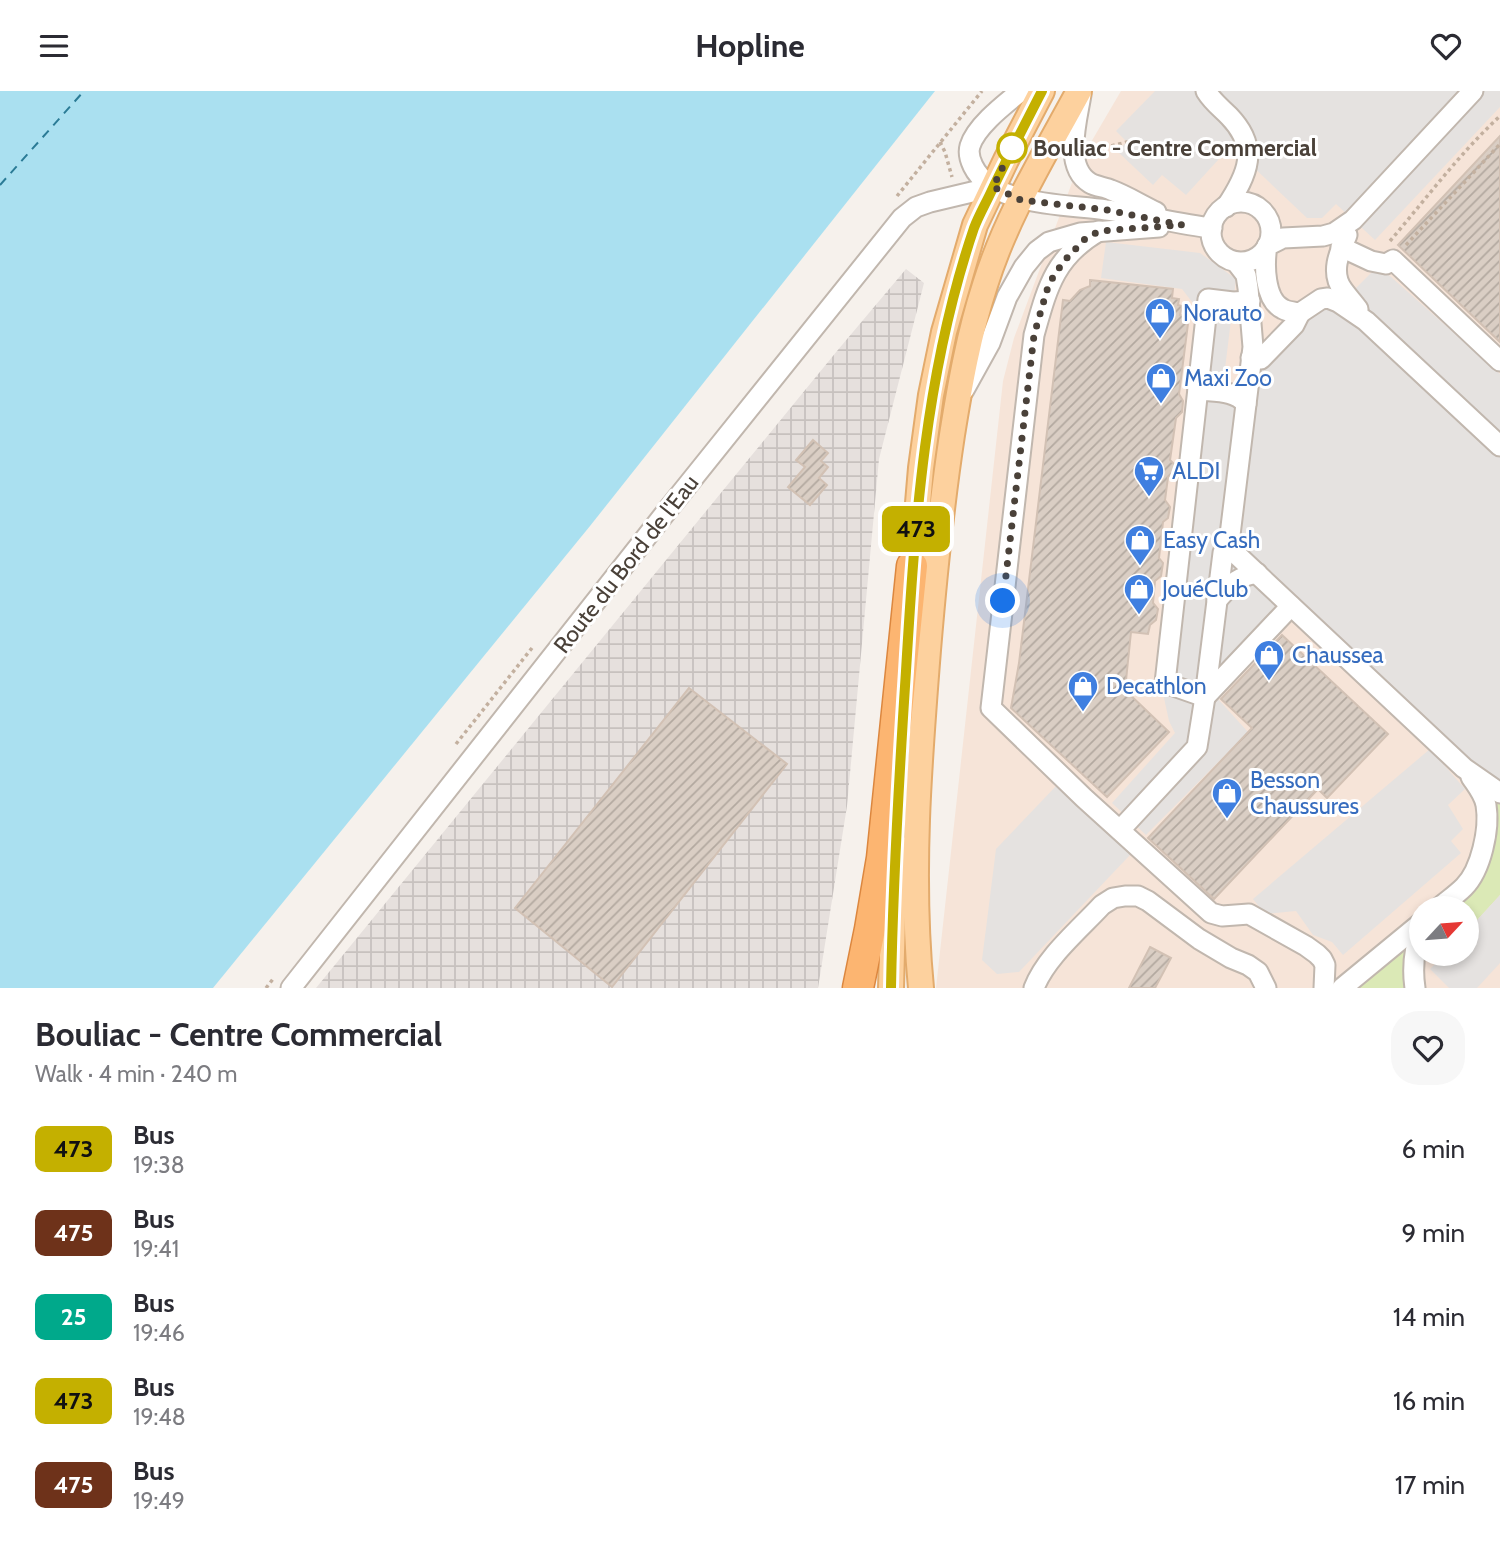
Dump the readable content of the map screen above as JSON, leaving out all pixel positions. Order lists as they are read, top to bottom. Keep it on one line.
{"streets":{"street":["Route du Bord de l'Eau"]},"places":{"other":["Bouliac - Centre Commercial"],"shop":["Norauto","Maxi Zoo","Easy Cash","JouéClub","Chaussea","Decathlon","Besson Chaussures"],"supermarket":["ALDI"]},"lines":["bus line 473"],"north":"top right","page":{"header":"Hopline","on_map":"473","heading":["Bouliac - Centre Commercial","Walk · 4 min · 240 m"],"list":[{"mark":"473","name":"Bus","note":"19:38","value":"6 min"},{"mark":"475","name":"Bus","note":"19:41","value":"9 min"},{"mark":"25","name":"Bus","note":"19:46","value":"14 min"},{"mark":"473","name":"Bus","note":"19:48","value":"16 min"},{"mark":"475","name":"Bus","note":"19:49","value":"17 min"}]}}
